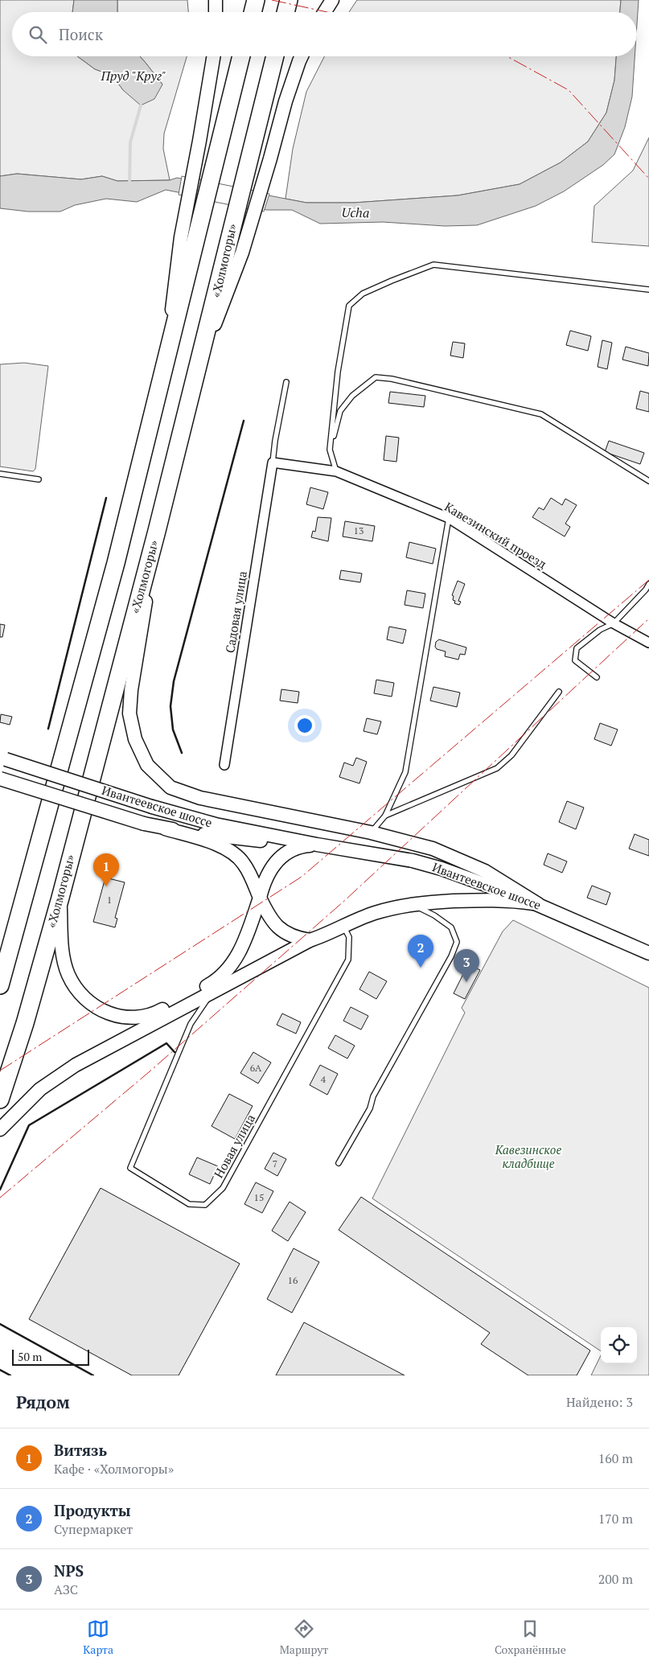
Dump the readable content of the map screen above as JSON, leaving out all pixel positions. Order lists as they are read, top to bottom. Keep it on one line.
{"streets":{"highway":["«Холмогоры»"],"main road":["Ивантеевское шоссе"],"street":["Кавезинский проезд","Садовая улица"],"lane":["Новая улица"]},"crossings":[["Кавезинский проезд","Садовая улица"]],"water":["Пруд \"Круг\"","Ucha"],"parks":["Кавезинское кладбище"],"house_numbers":["13","1","6А","4","7","15","16"],"scale_bar":"50 m","page":{"search":"Поиск","pins":["1","2","3"],"scale":"50 m","heading":["Рядом","Найдено: 3"],"list":[{"mark":"1","name":"Витязь","note":"Кафе · «Холмогоры»","value":"160 m"},{"mark":"2","name":"Продукты","note":"Супермаркет","value":"170 m"},{"mark":"3","name":"NPS","note":"АЗС","value":"200 m"}],"nav":["Карта","Маршрут","Сохранённые"]}}
